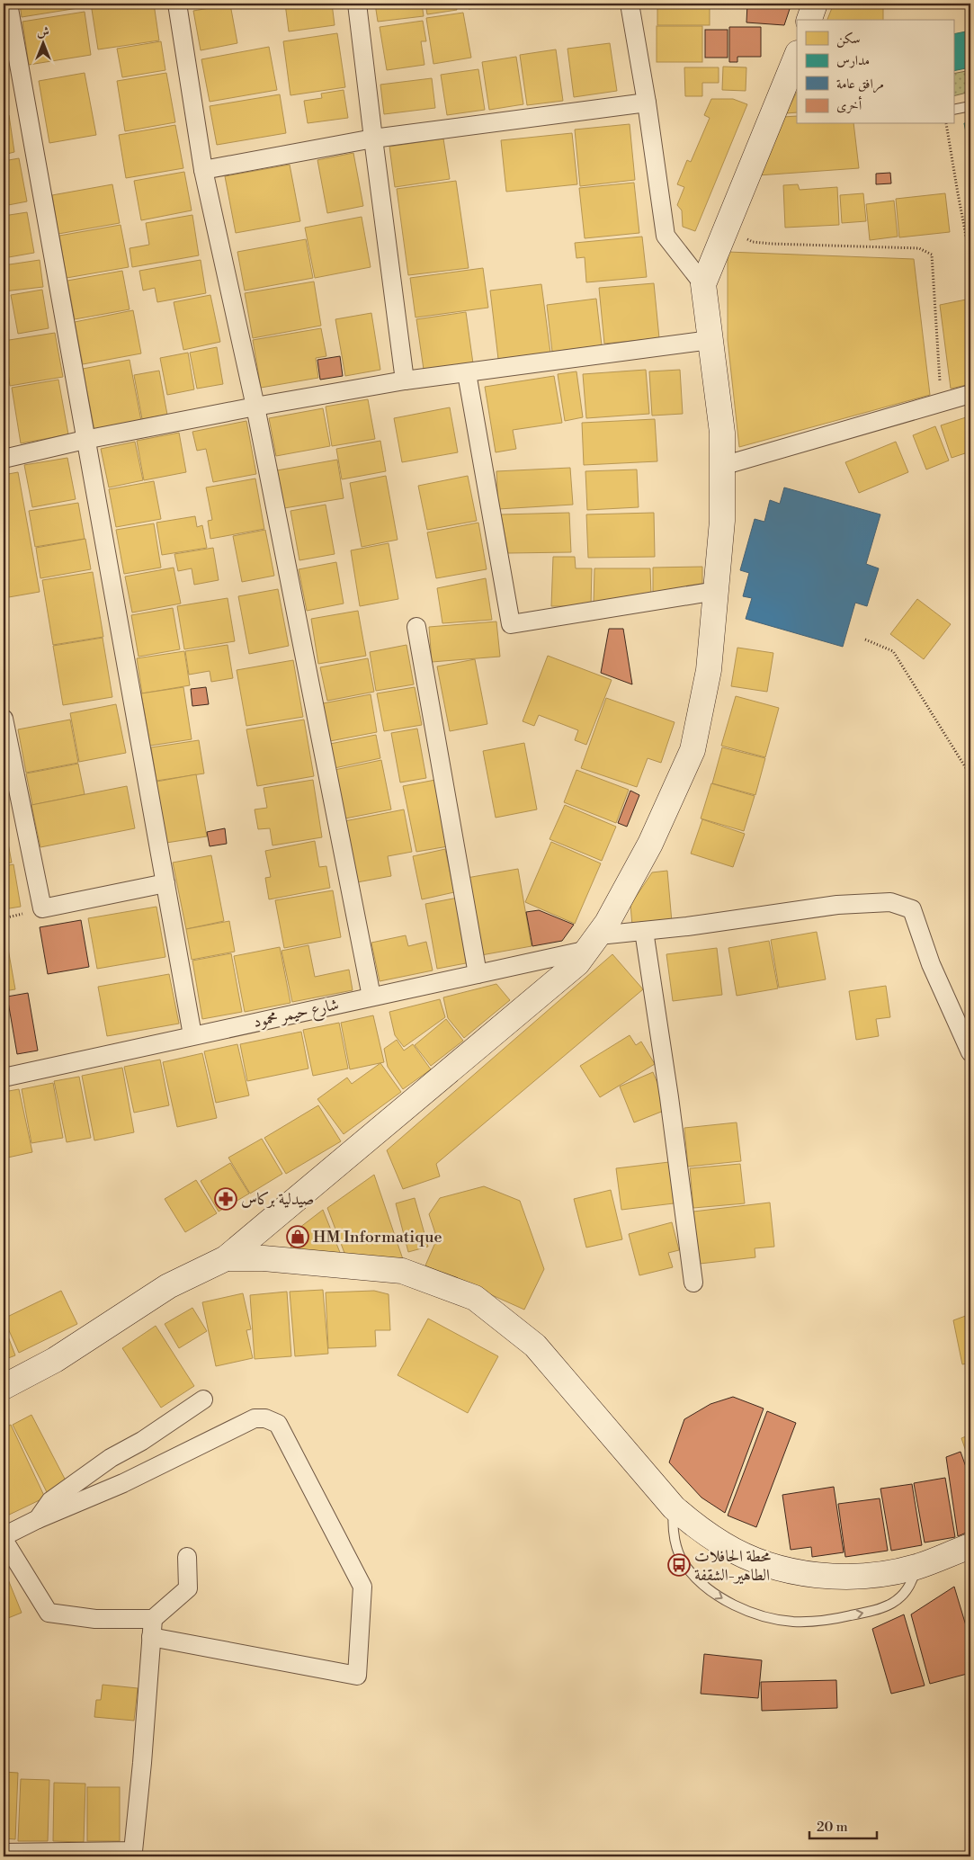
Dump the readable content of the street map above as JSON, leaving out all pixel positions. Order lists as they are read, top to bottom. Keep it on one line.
{"streets":{"street":["شارع حيمر محمود"]},"places":{"pharmacy":["صيدلية بركاس"],"shop":["HM Informatique"],"bus stop":["محطة الحافلات الطاهير-الشقفة"]},"legend":["سكن","مدارس","مرافق عامة","أخرى"],"scale_bar":"20 m","north":"top"}
